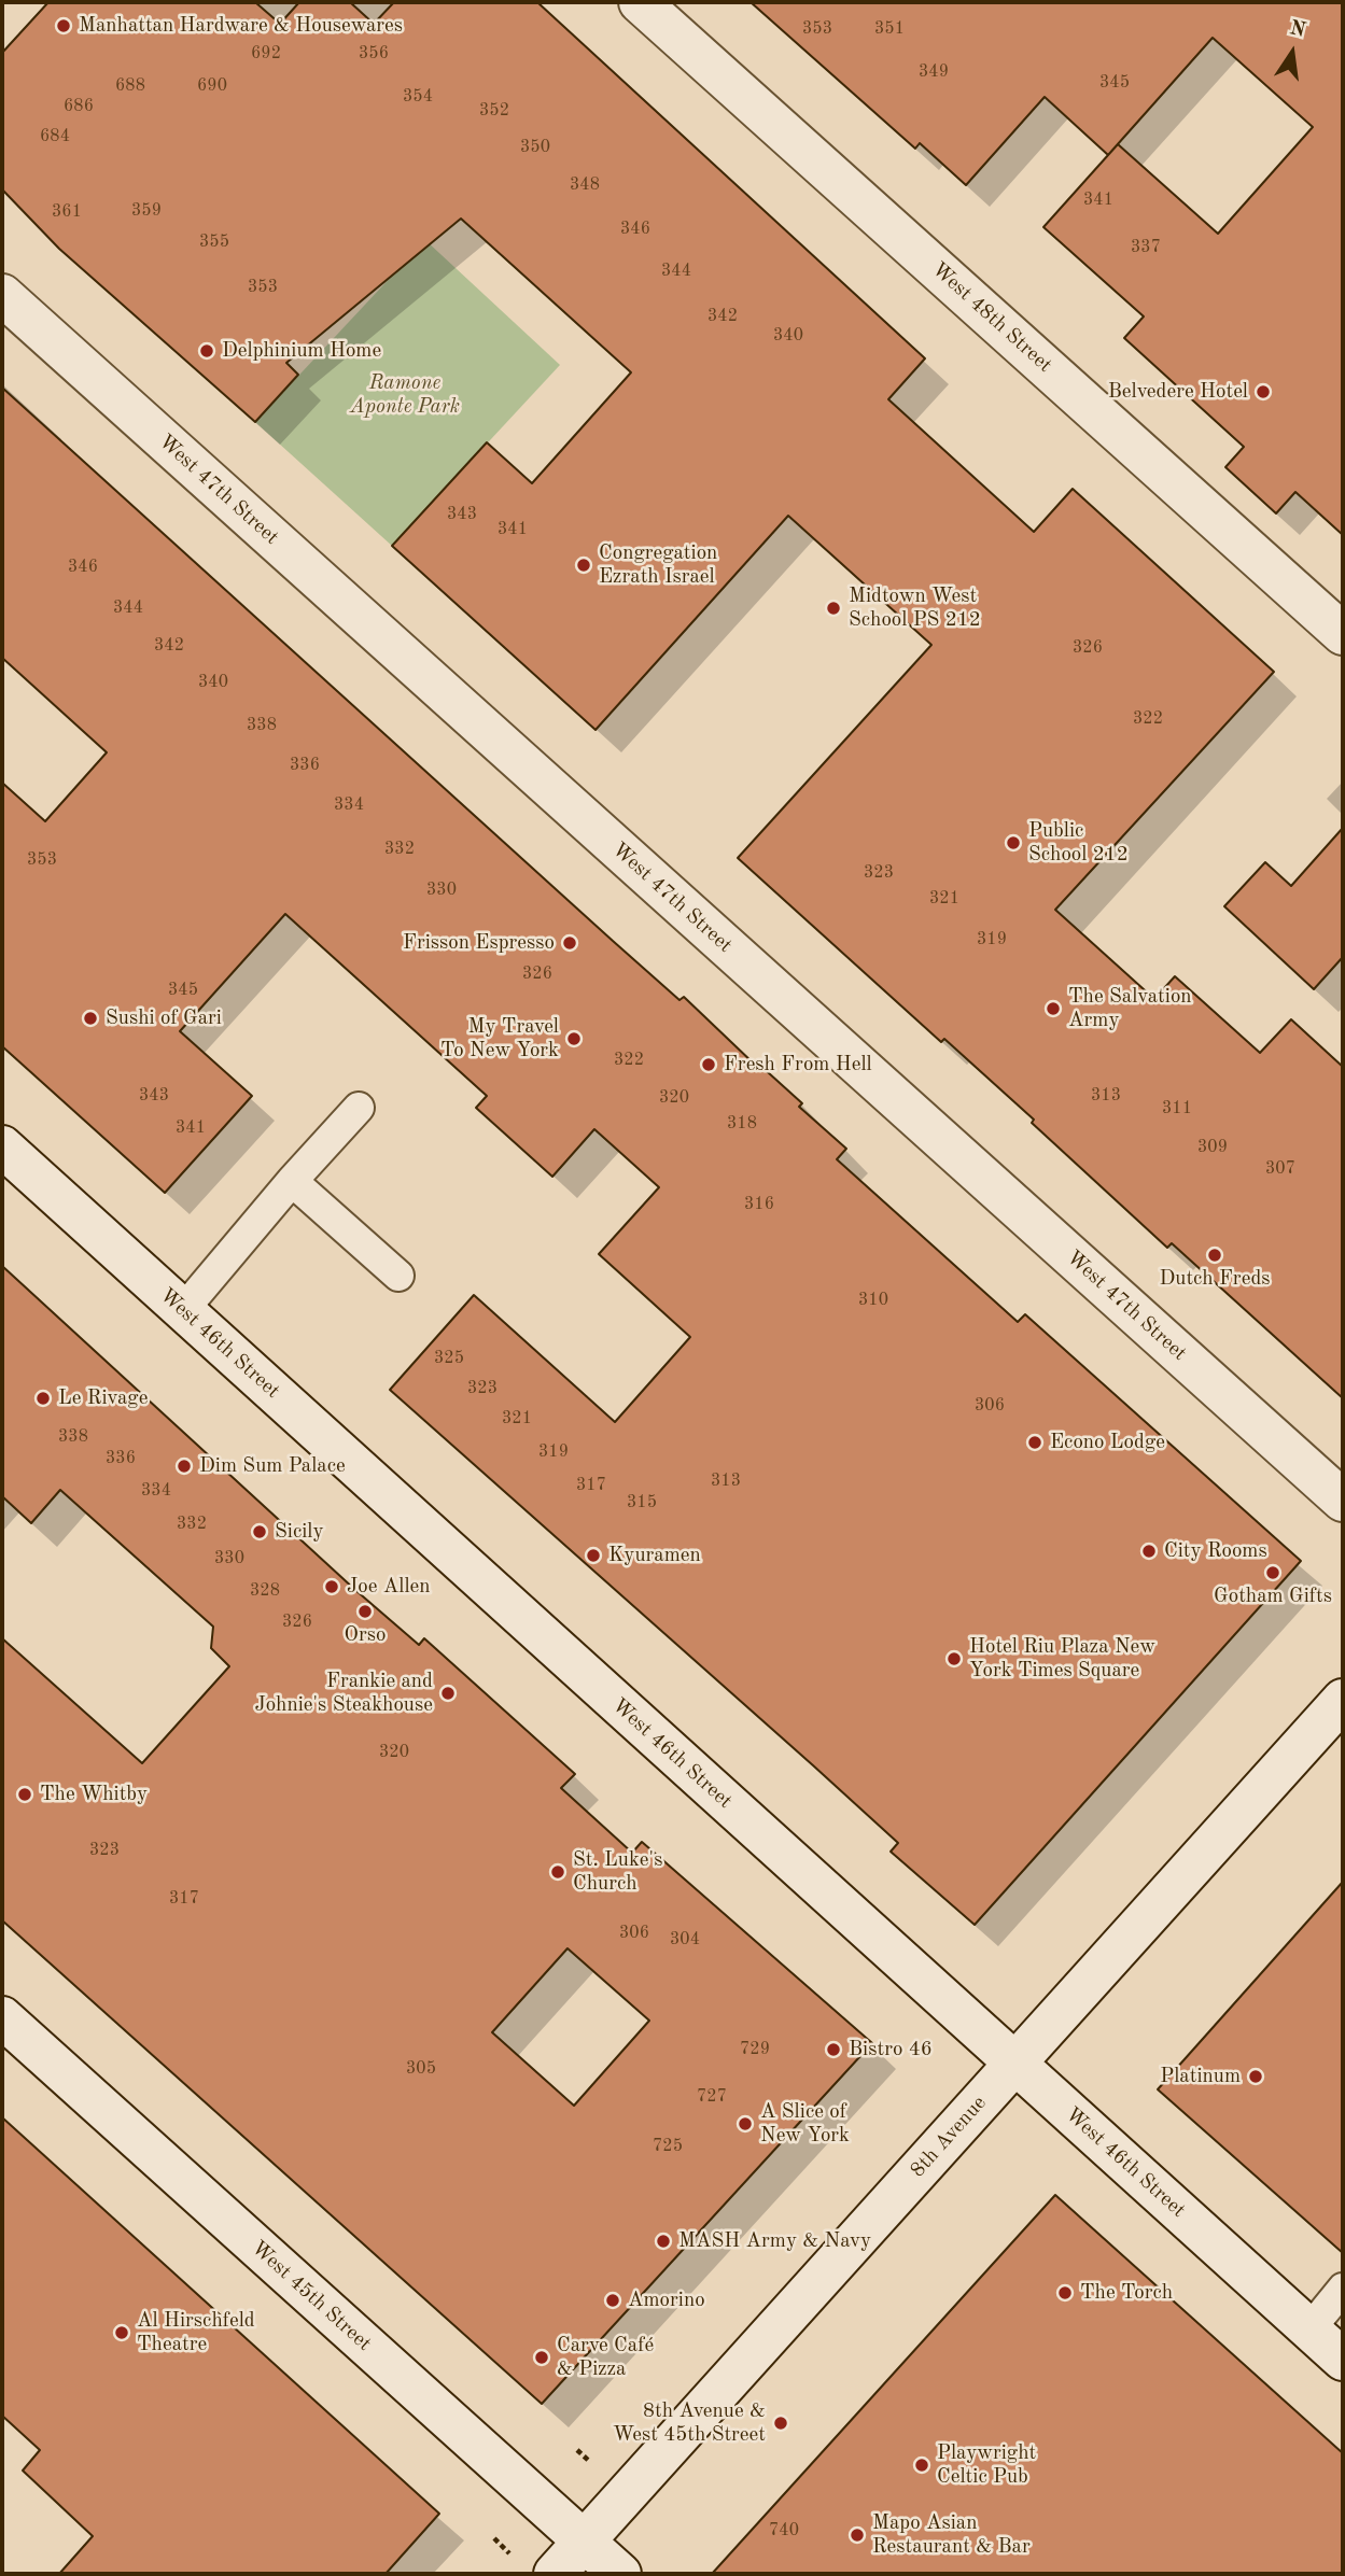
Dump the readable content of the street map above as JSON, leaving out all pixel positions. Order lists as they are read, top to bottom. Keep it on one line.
{"streets":{"main road":["West 48th Street","West 47th Street","West 46th Street","8th Avenue","West 45th Street"]},"crossings":[["West 46th Street","8th Avenue"],["8th Avenue","West 45th Street"]],"parks":["Ramone Aponte Park"],"places":["Manhattan Hardware & Housewares","Delphinium Home","Belvedere Hotel","Congregation Ezrath Israel","Midtown West School PS 212","Public School 212","Frisson Espresso","The Salvation Army","Sushi of Gari","My Travel To New York","Fresh From Hell","Dutch Freds","Le Rivage","Econo Lodge","Dim Sum Palace","Sicily","City Rooms","Kyuramen","Gotham Gifts","Joe Allen","Orso","Hotel Riu Plaza New York Times Square","Frankie and Johnie's Steakhouse","The Whitby","St. Luke's Church","Bistro 46","Platinum","A Slice of New York","MASH Army & Navy","The Torch","Amorino","Al Hirschfeld Theatre","Carve Café & Pizza","8th Avenue & West 45th Street","Playwright Celtic Pub","Mapo Asian Restaurant & Bar"],"house_numbers":["353","351","692","356","349","345","688","690","354","686","352","684","350","348","341","359","361","346","355","337","344","353","342","340","343","341","346","344","342","326","340","322","338","336","334","332","353","323","330","321","319","326","345","322","343","313","320","311","318","341","309","307","316","310","325","323","306","321","338","319","336","313","317","334","315","332","330","328","326","320","323","317","306","304","729","305","727","725","740"],"north":"top"}
